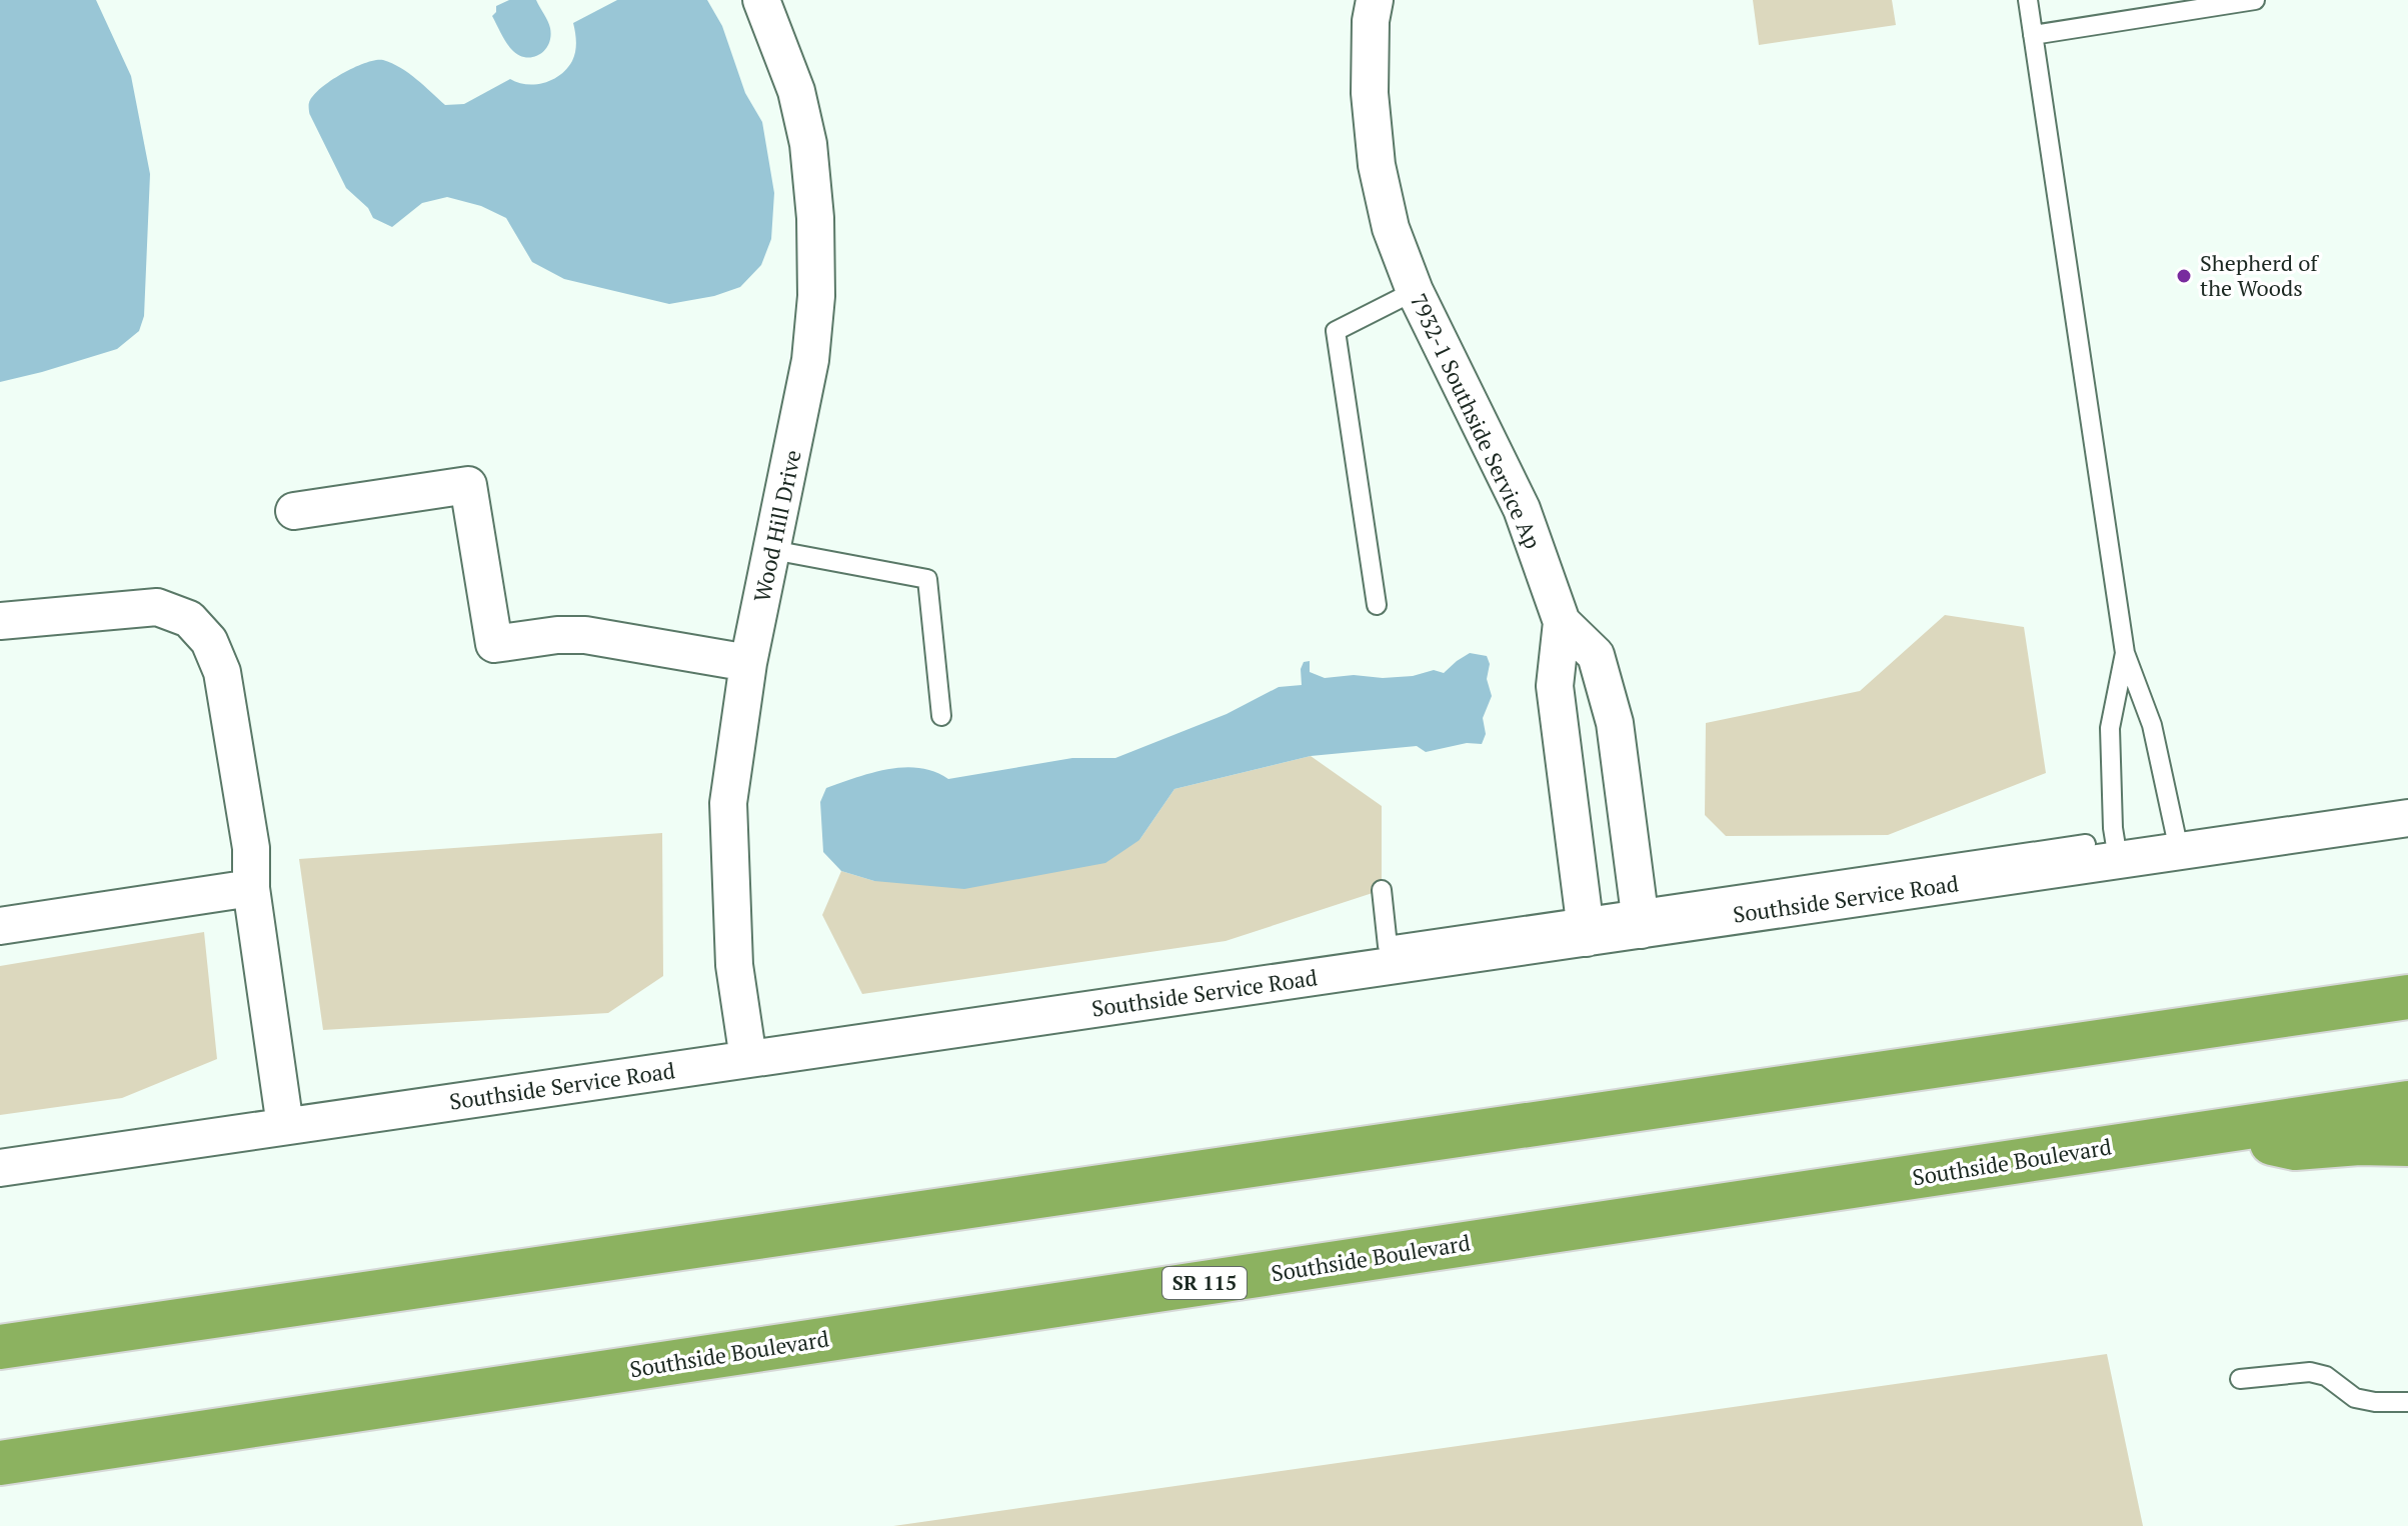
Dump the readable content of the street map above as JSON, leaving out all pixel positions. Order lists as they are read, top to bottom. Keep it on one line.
{"streets":{"highway":["Southside Boulevard","SR 115"],"street":["7932-1 Southside Service Ap","Wood Hill Drive","Southside Service Road"]},"crossings":[["7932-1 Southside Service Ap","Southside Service Road"],["Wood Hill Drive","Southside Service Road"]],"places":["Shepherd of the Woods"]}
